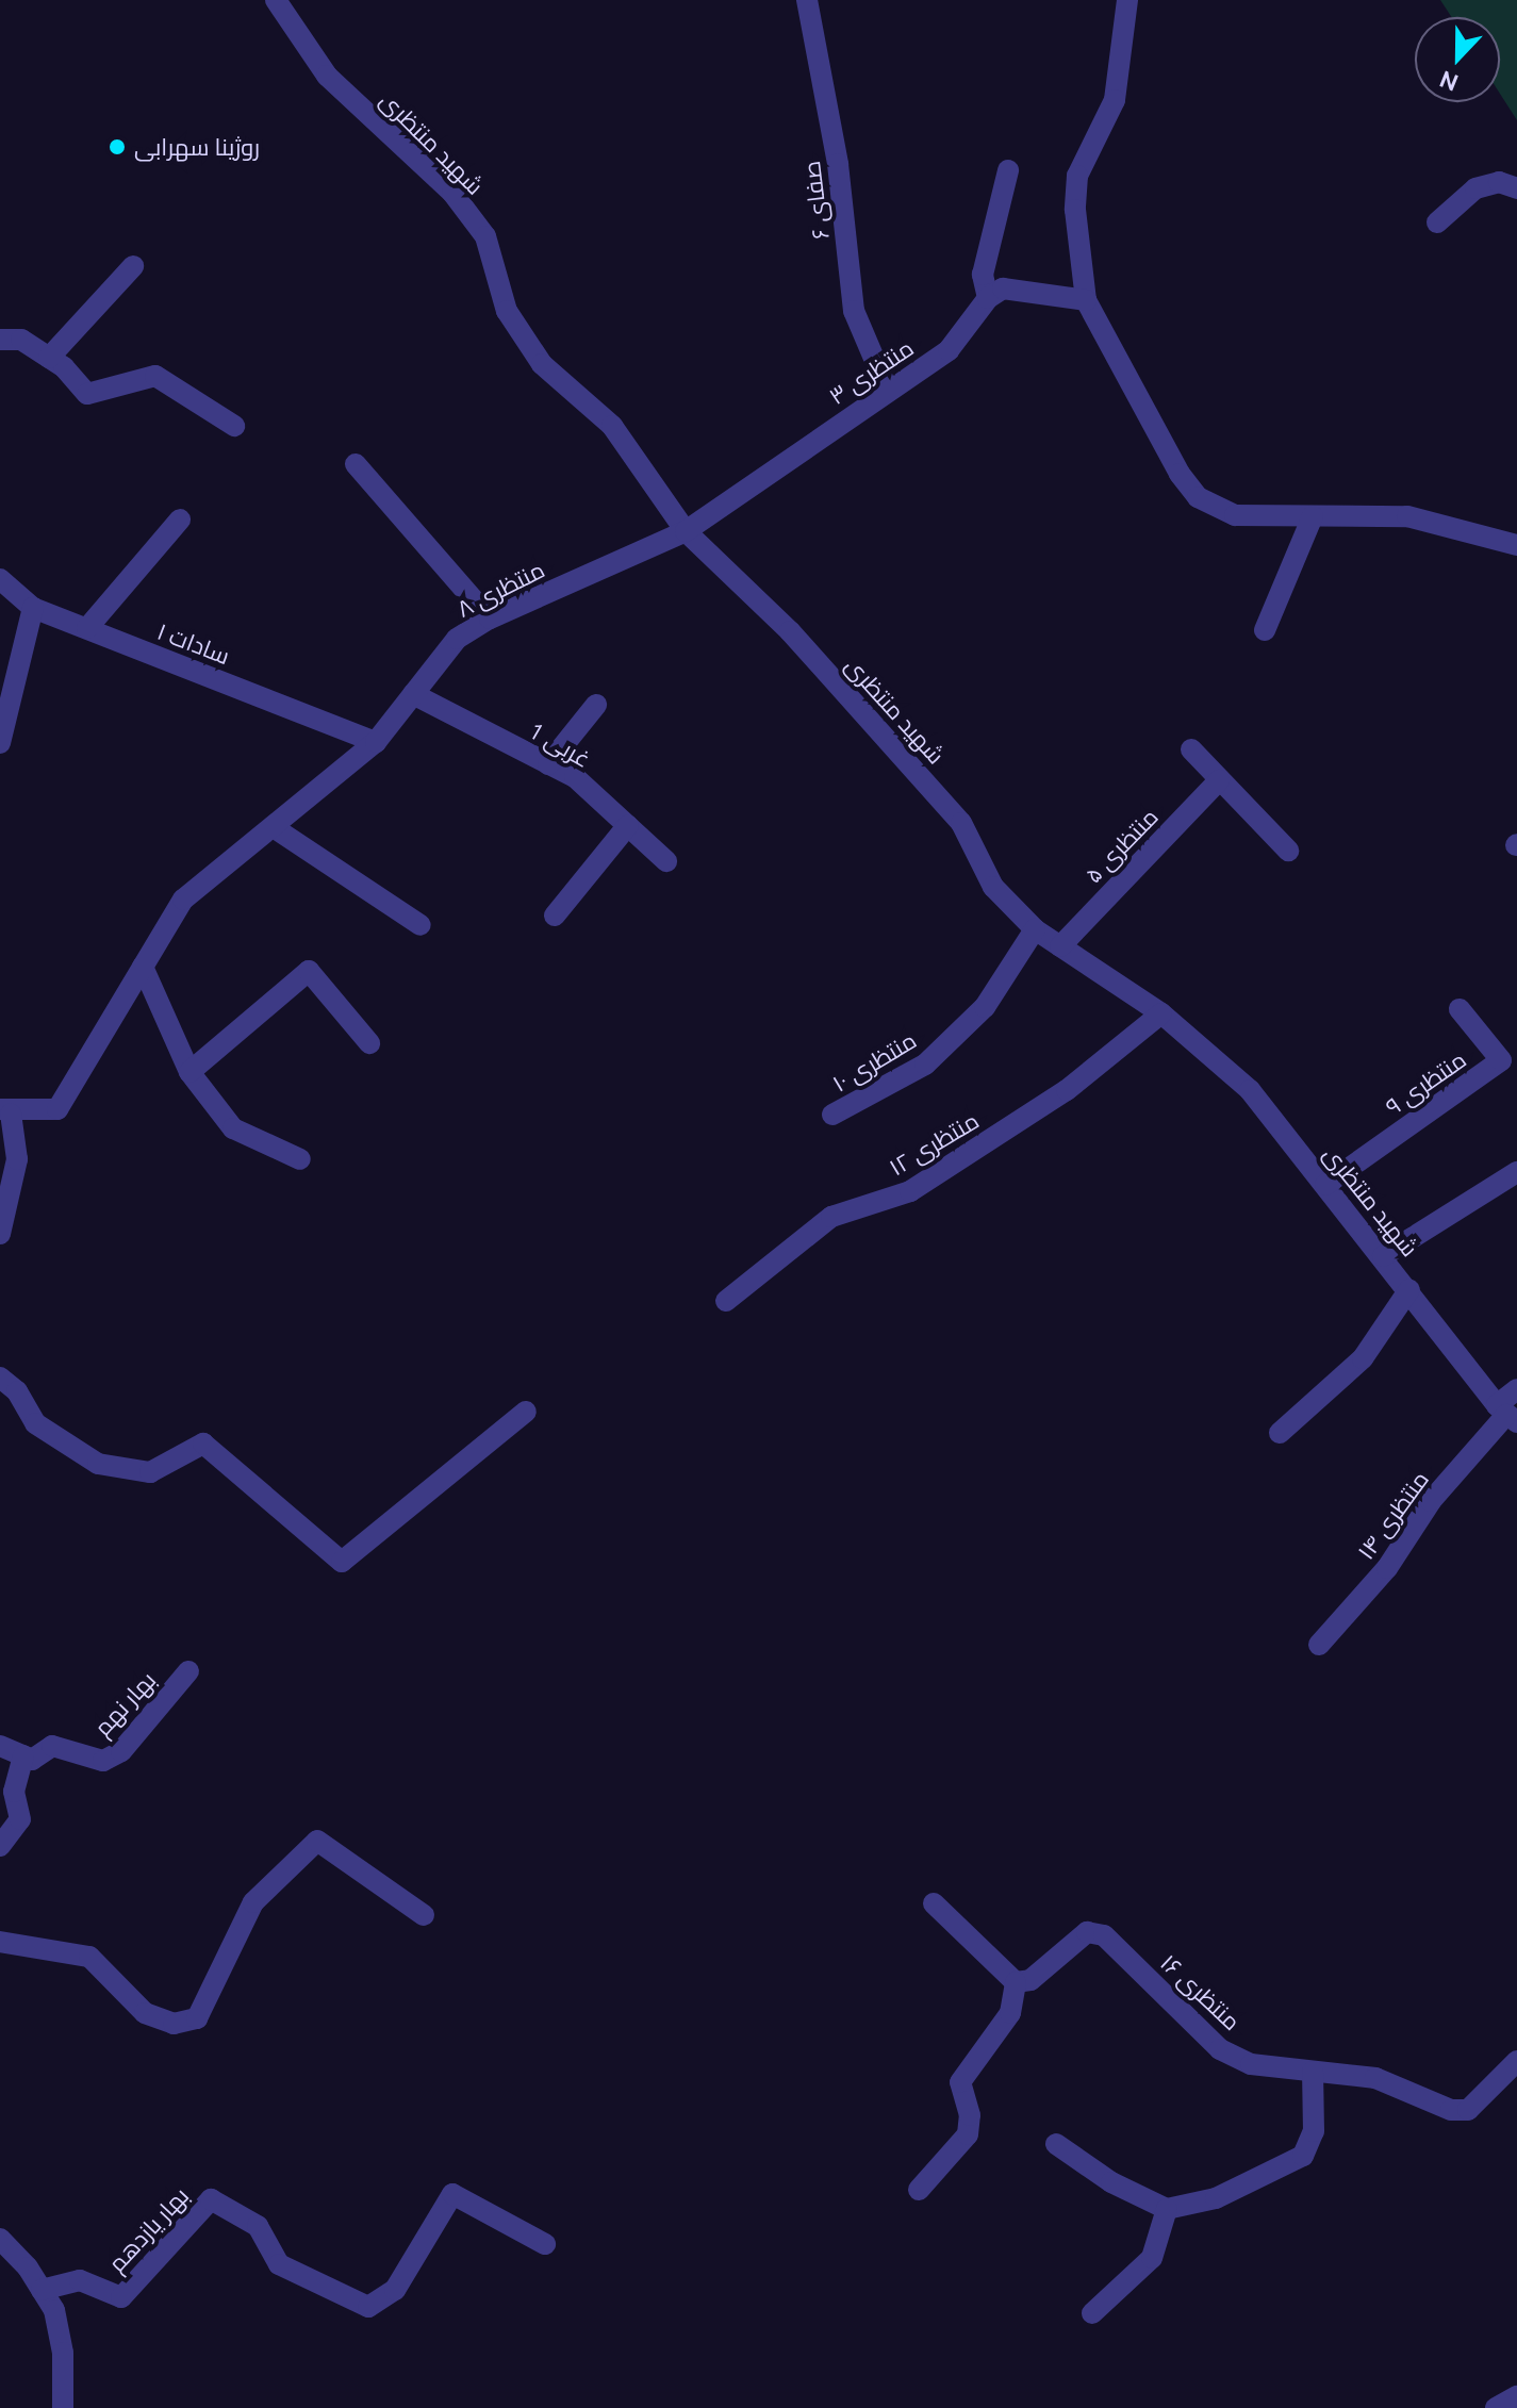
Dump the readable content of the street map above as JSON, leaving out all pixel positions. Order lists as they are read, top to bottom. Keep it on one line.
{"streets":{"street":["شهید منتظری","صفای ۶","منتظری ۳","منتظری ۸","سادات ۱","غربی 1","منتظری ۵","منتظری ۱۰","منتظری ۹","منتظری ۱۲","منتظری ۱۴","بهار نهم","منتظری ۱۶","بهار یازدهم"]},"crossings":[["شهید منتظری","منتظری ۳"],["شهید منتظری","منتظری ۸"],["شهید منتظری","منتظری ۵"],["شهید منتظری","منتظری ۱۰"],["شهید منتظری","منتظری ۹"],["شهید منتظری","منتظری ۱۲"],["شهید منتظری","منتظری ۱۴"],["صفای ۶","منتظری ۳"],["منتظری ۳","منتظری ۸"],["منتظری ۸","سادات ۱"],["منتظری ۸","غربی 1"]],"places":["روژینا سهرابی"],"north":"bottom"}
